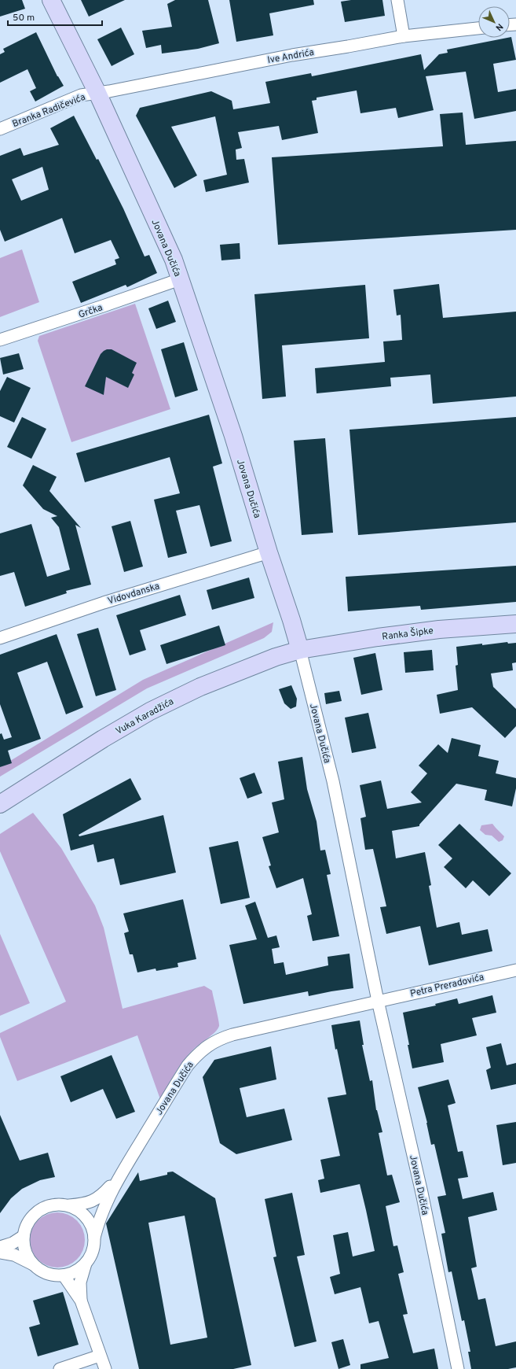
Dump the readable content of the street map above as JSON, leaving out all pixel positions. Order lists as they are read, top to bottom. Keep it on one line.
{"streets":{"street":["Ive Andrića","Branka Radičevića","Jovana Dučića","Grčka","Vidovdanska","Ranka Šipke","Vuka Karadžića","Petra Preradovića"]},"crossings":[["Ive Andrića","Branka Radičevića"],["Ive Andrića","Jovana Dučića"],["Branka Radičevića","Jovana Dučića"],["Jovana Dučića","Grčka"],["Jovana Dučića","Vidovdanska"],["Jovana Dučića","Ranka Šipke"],["Jovana Dučića","Vuka Karadžića"],["Jovana Dučića","Petra Preradovića"],["Ranka Šipke","Vuka Karadžića"]],"scale_bar":"50 m","north":"bottom right"}
